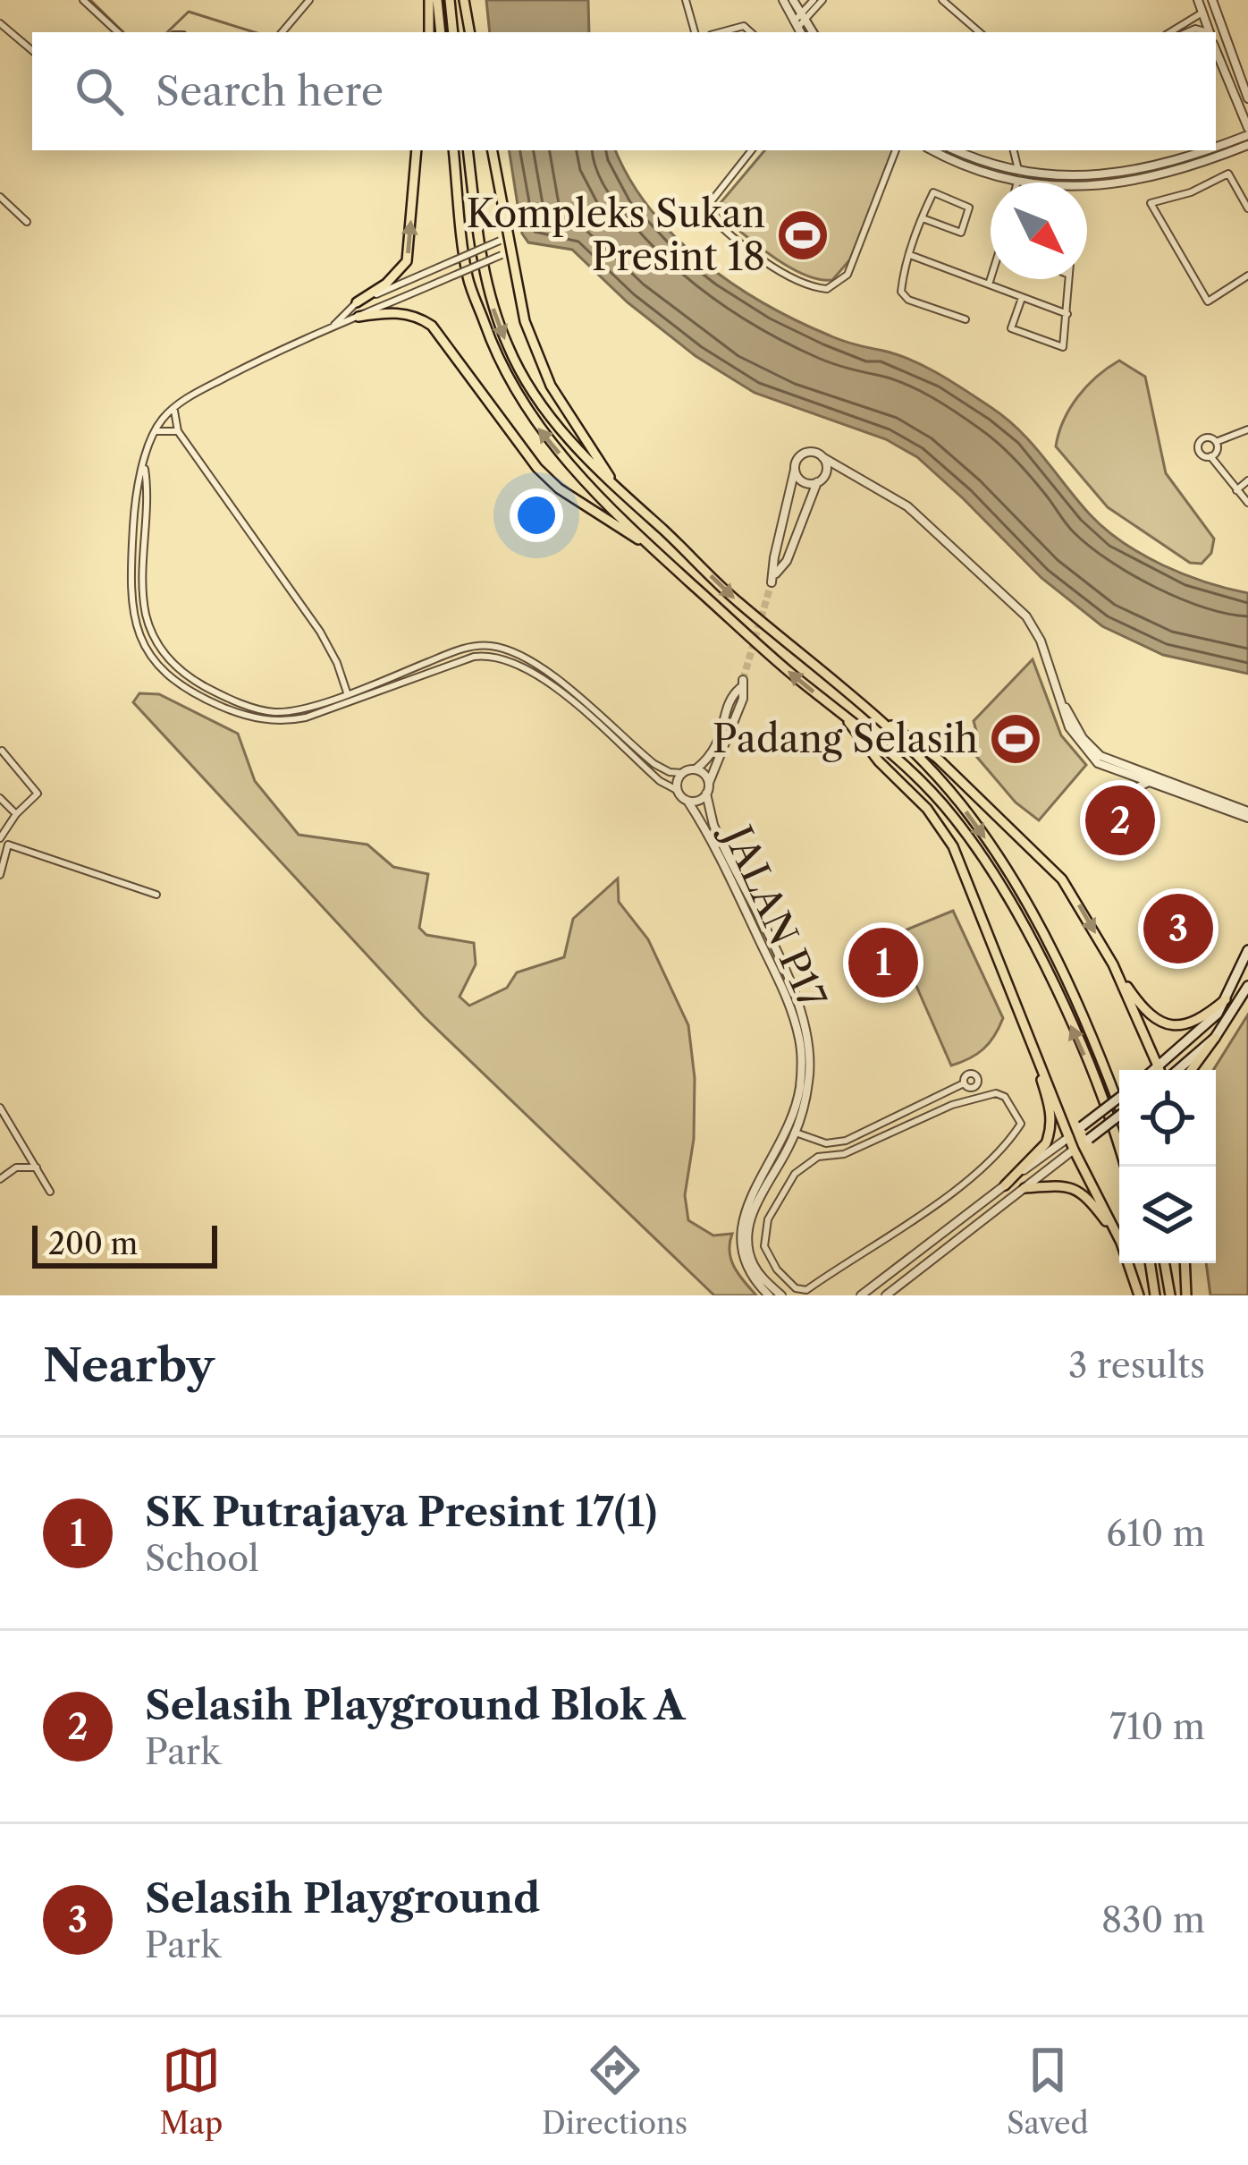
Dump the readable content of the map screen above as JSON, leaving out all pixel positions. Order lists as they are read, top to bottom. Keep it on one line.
{"streets":{"street":["JALAN P17"]},"places":{"sports":["Kompleks Sukan Presint 18","Padang Selasih"]},"scale_bar":"200 m","north":"bottom right","page":{"search":"Search here","pins":["2","3","1"],"scale":"200 m","heading":["Nearby","3 results"],"list":[{"mark":"1","name":"SK Putrajaya Presint 17(1)","note":"School","value":"610 m"},{"mark":"2","name":"Selasih Playground Blok A","note":"Park","value":"710 m"},{"mark":"3","name":"Selasih Playground","note":"Park","value":"830 m"}],"nav":["Map","Directions","Saved"]}}
